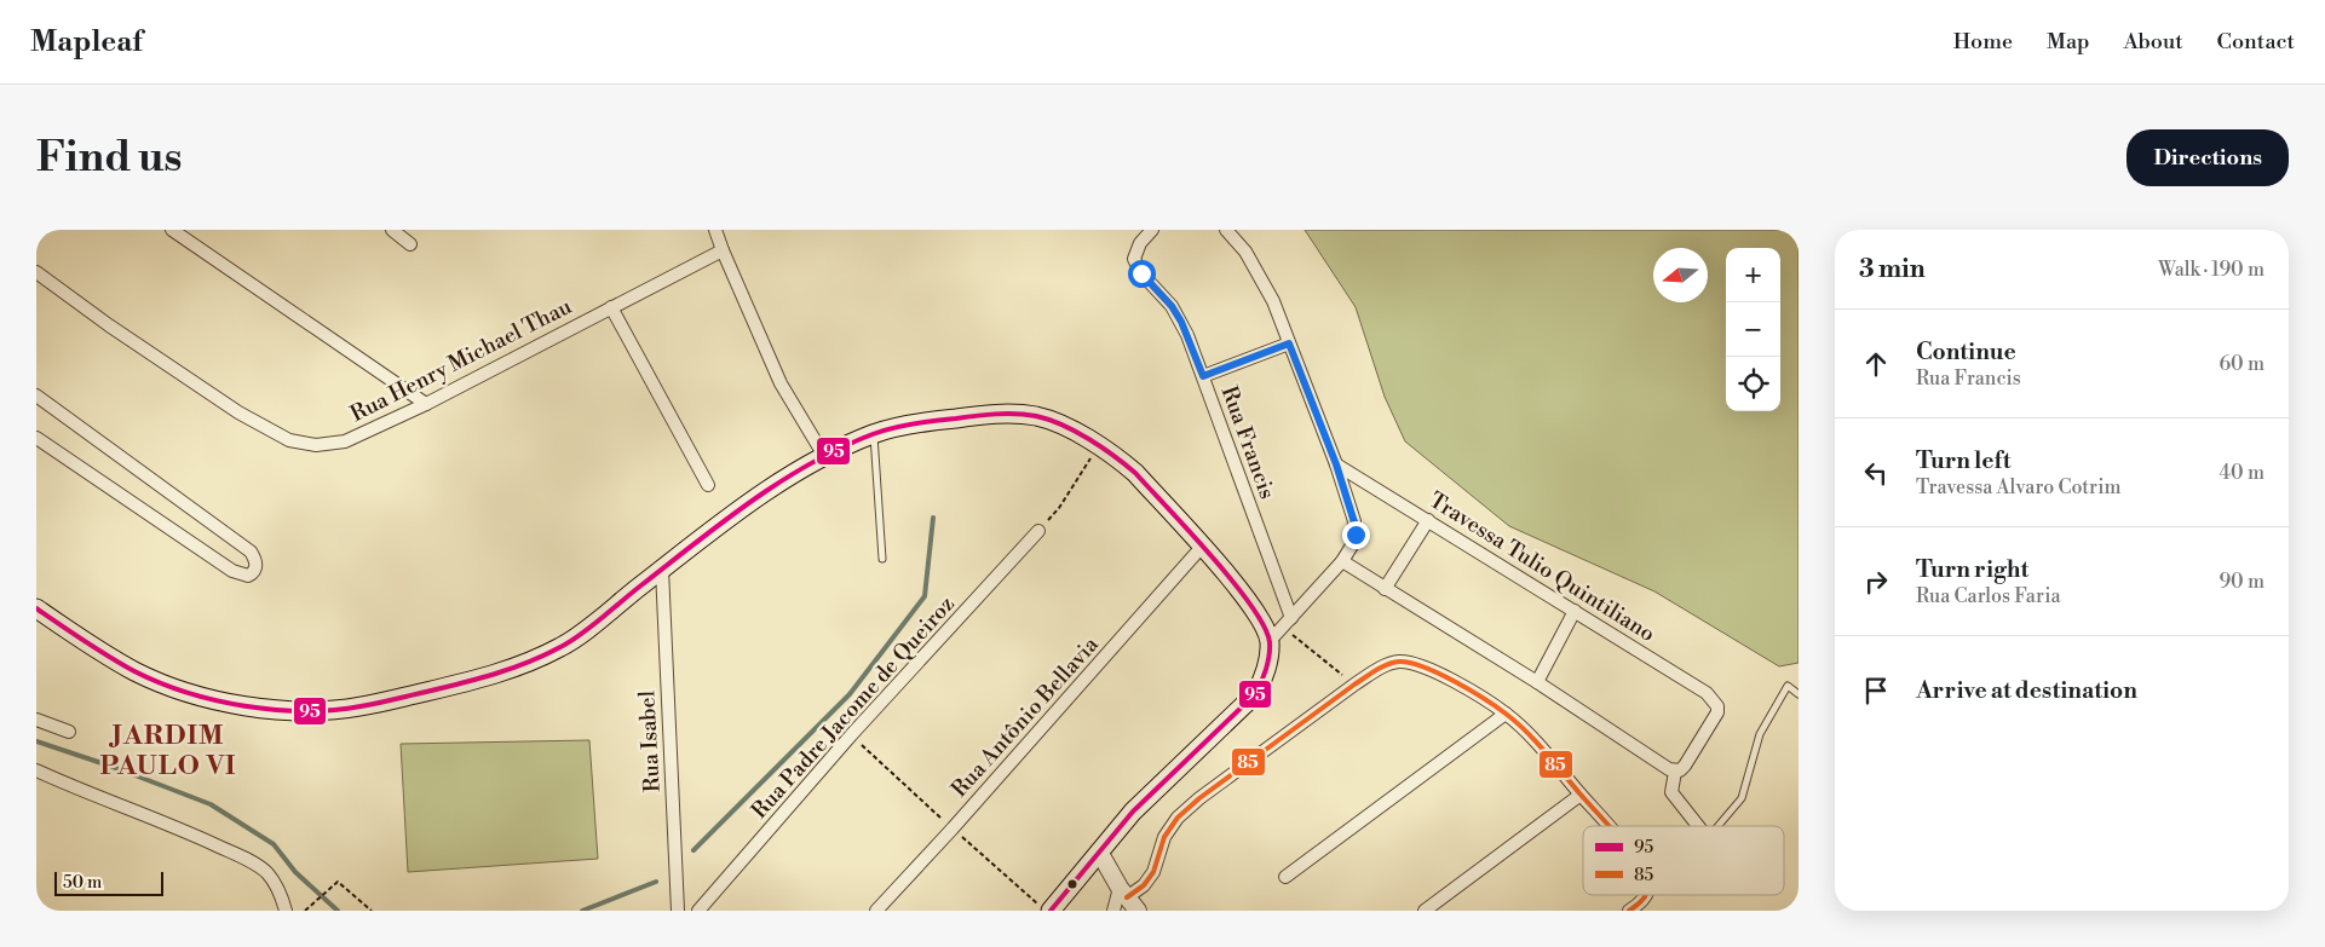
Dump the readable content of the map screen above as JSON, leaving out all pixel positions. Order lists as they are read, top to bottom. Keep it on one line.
{"streets":{"street":["Rua Henry Michael Thau","Rua Francis","Travessa Tulio Quintiliano","Rua Padre Jacome de Queiroz","Rua Antônio Bellavia","Rua Isabel"]},"districts":["JARDIM PAULO VI"],"lines":["transit line 95","transit line 85"],"legend":["95","85"],"scale_bar":"50 m","north":"left","page":{"header":"Mapleaf","nav":["Home","Map","About","Contact"],"buttons":"Directions","title":"Find us","heading":["3 min","Walk · 190 m"],"map_buttons":["+","−"],"list":[["Continue","Rua Francis","60 m"],["Turn left","Travessa Alvaro Cotrim","40 m"],["Turn right","Rua Carlos Faria","90 m"],"Arrive at destination"],"scale":"50 m"}}
